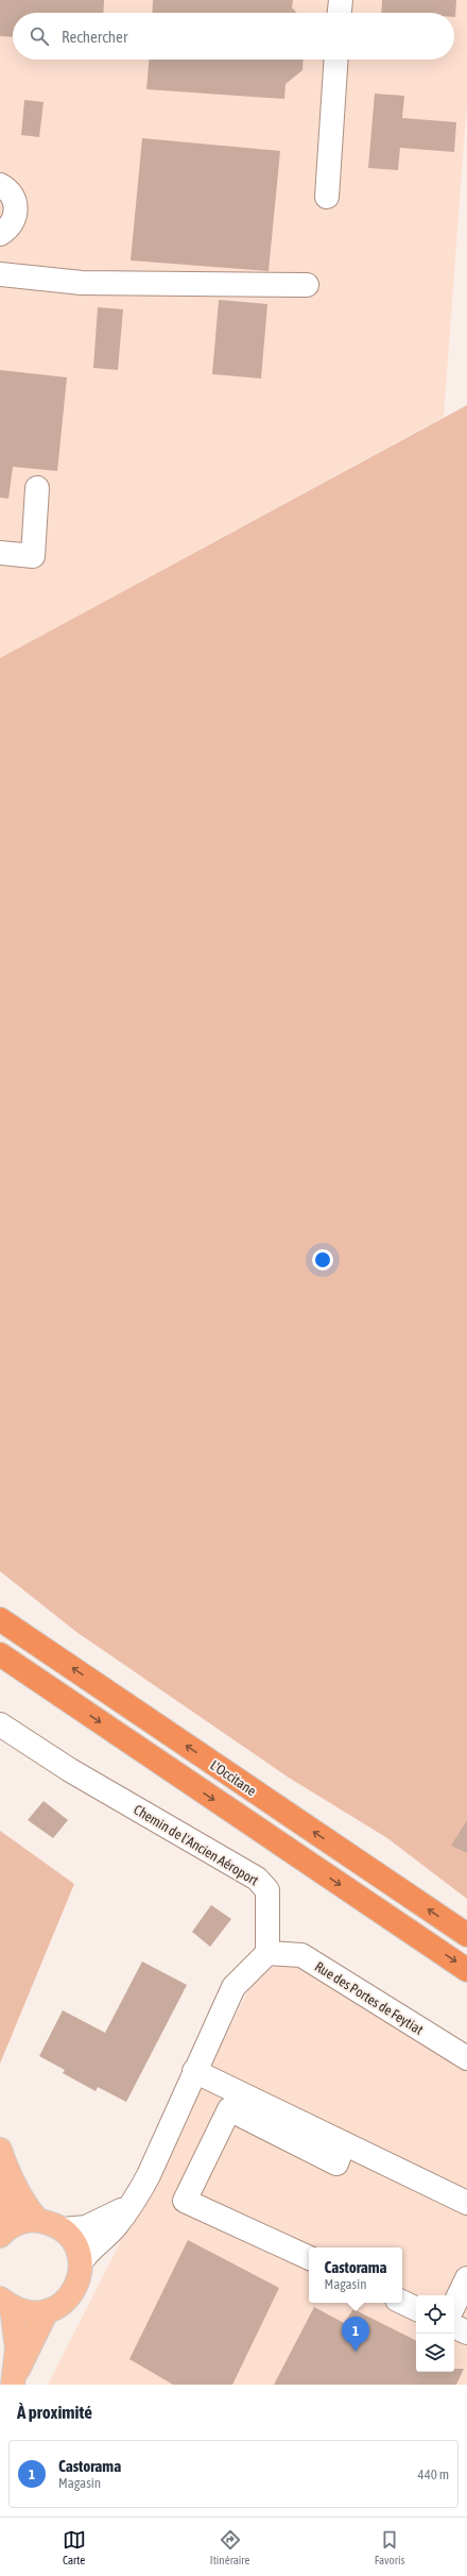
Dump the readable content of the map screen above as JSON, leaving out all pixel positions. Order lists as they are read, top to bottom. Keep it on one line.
{"streets":{"highway":["L'Occitane"],"street":["Chemin de l'Ancien Aéroport","Rue des Portes de Feytiat"]},"crossings":[["Chemin de l'Ancien Aéroport","Rue des Portes de Feytiat"]],"page":{"search":"Rechercher","popup":["Castorama","Magasin"],"pins":"1","heading":"À proximité","list":[{"mark":"1","name":"Castorama","note":"Magasin","value":"440 m"}],"nav":["Carte","Itinéraire","Favoris"]}}
